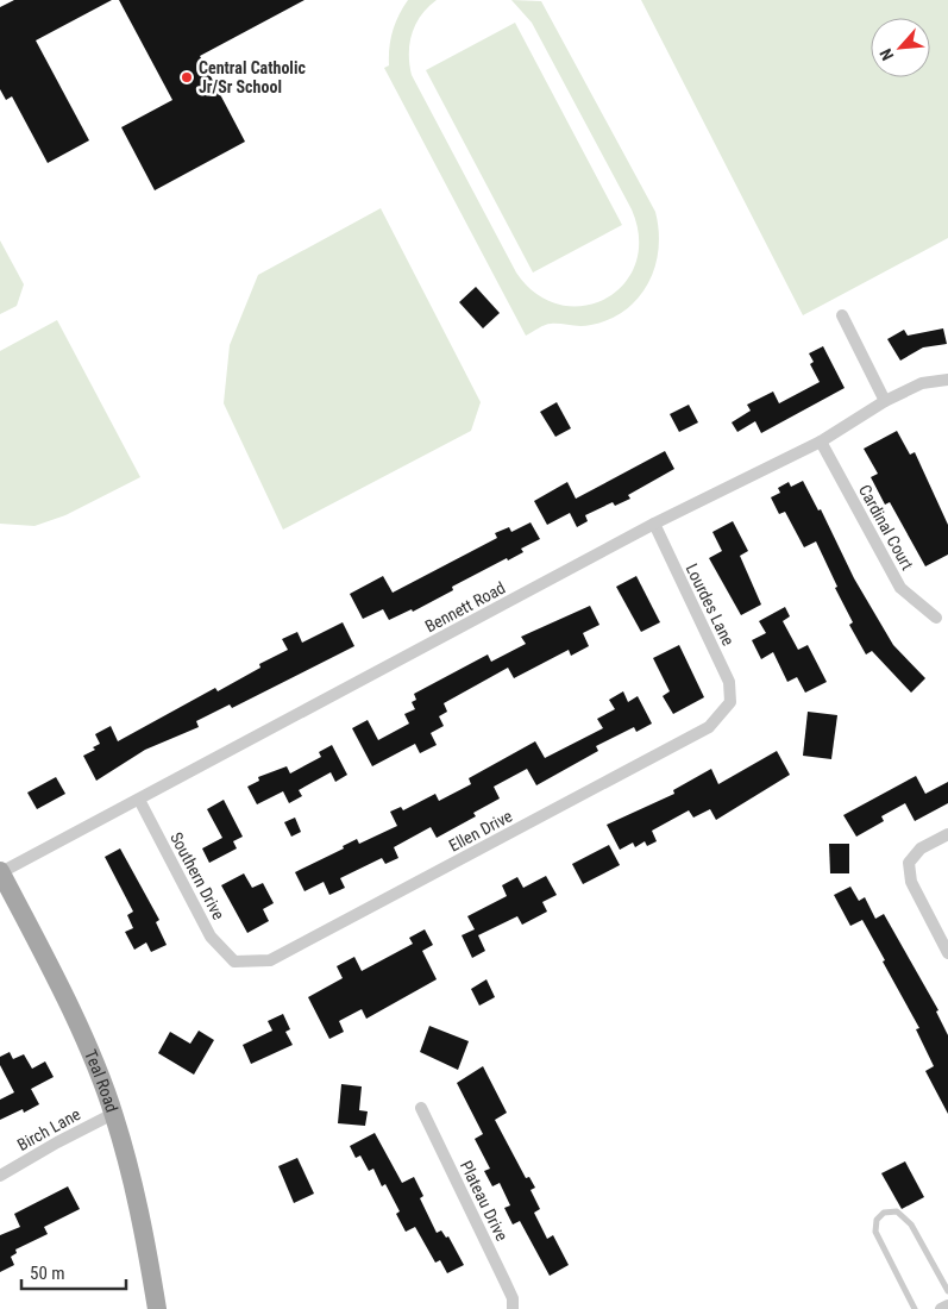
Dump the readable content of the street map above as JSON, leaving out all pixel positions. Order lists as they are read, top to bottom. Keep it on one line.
{"streets":{"main road":["Teal Road"],"street":["Cardinal Court","Lourdes Lane","Bennett Road","Ellen Drive","Southern Drive","Birch Lane","Plateau Drive"]},"crossings":[["Cardinal Court","Bennett Road"],["Lourdes Lane","Bennett Road"],["Lourdes Lane","Ellen Drive"],["Bennett Road","Southern Drive"],["Bennett Road","Teal Road"],["Ellen Drive","Southern Drive"],["Teal Road","Birch Lane"]],"places":["Central Catholic Jr/Sr School"],"scale_bar":"50 m","north":"bottom left"}
